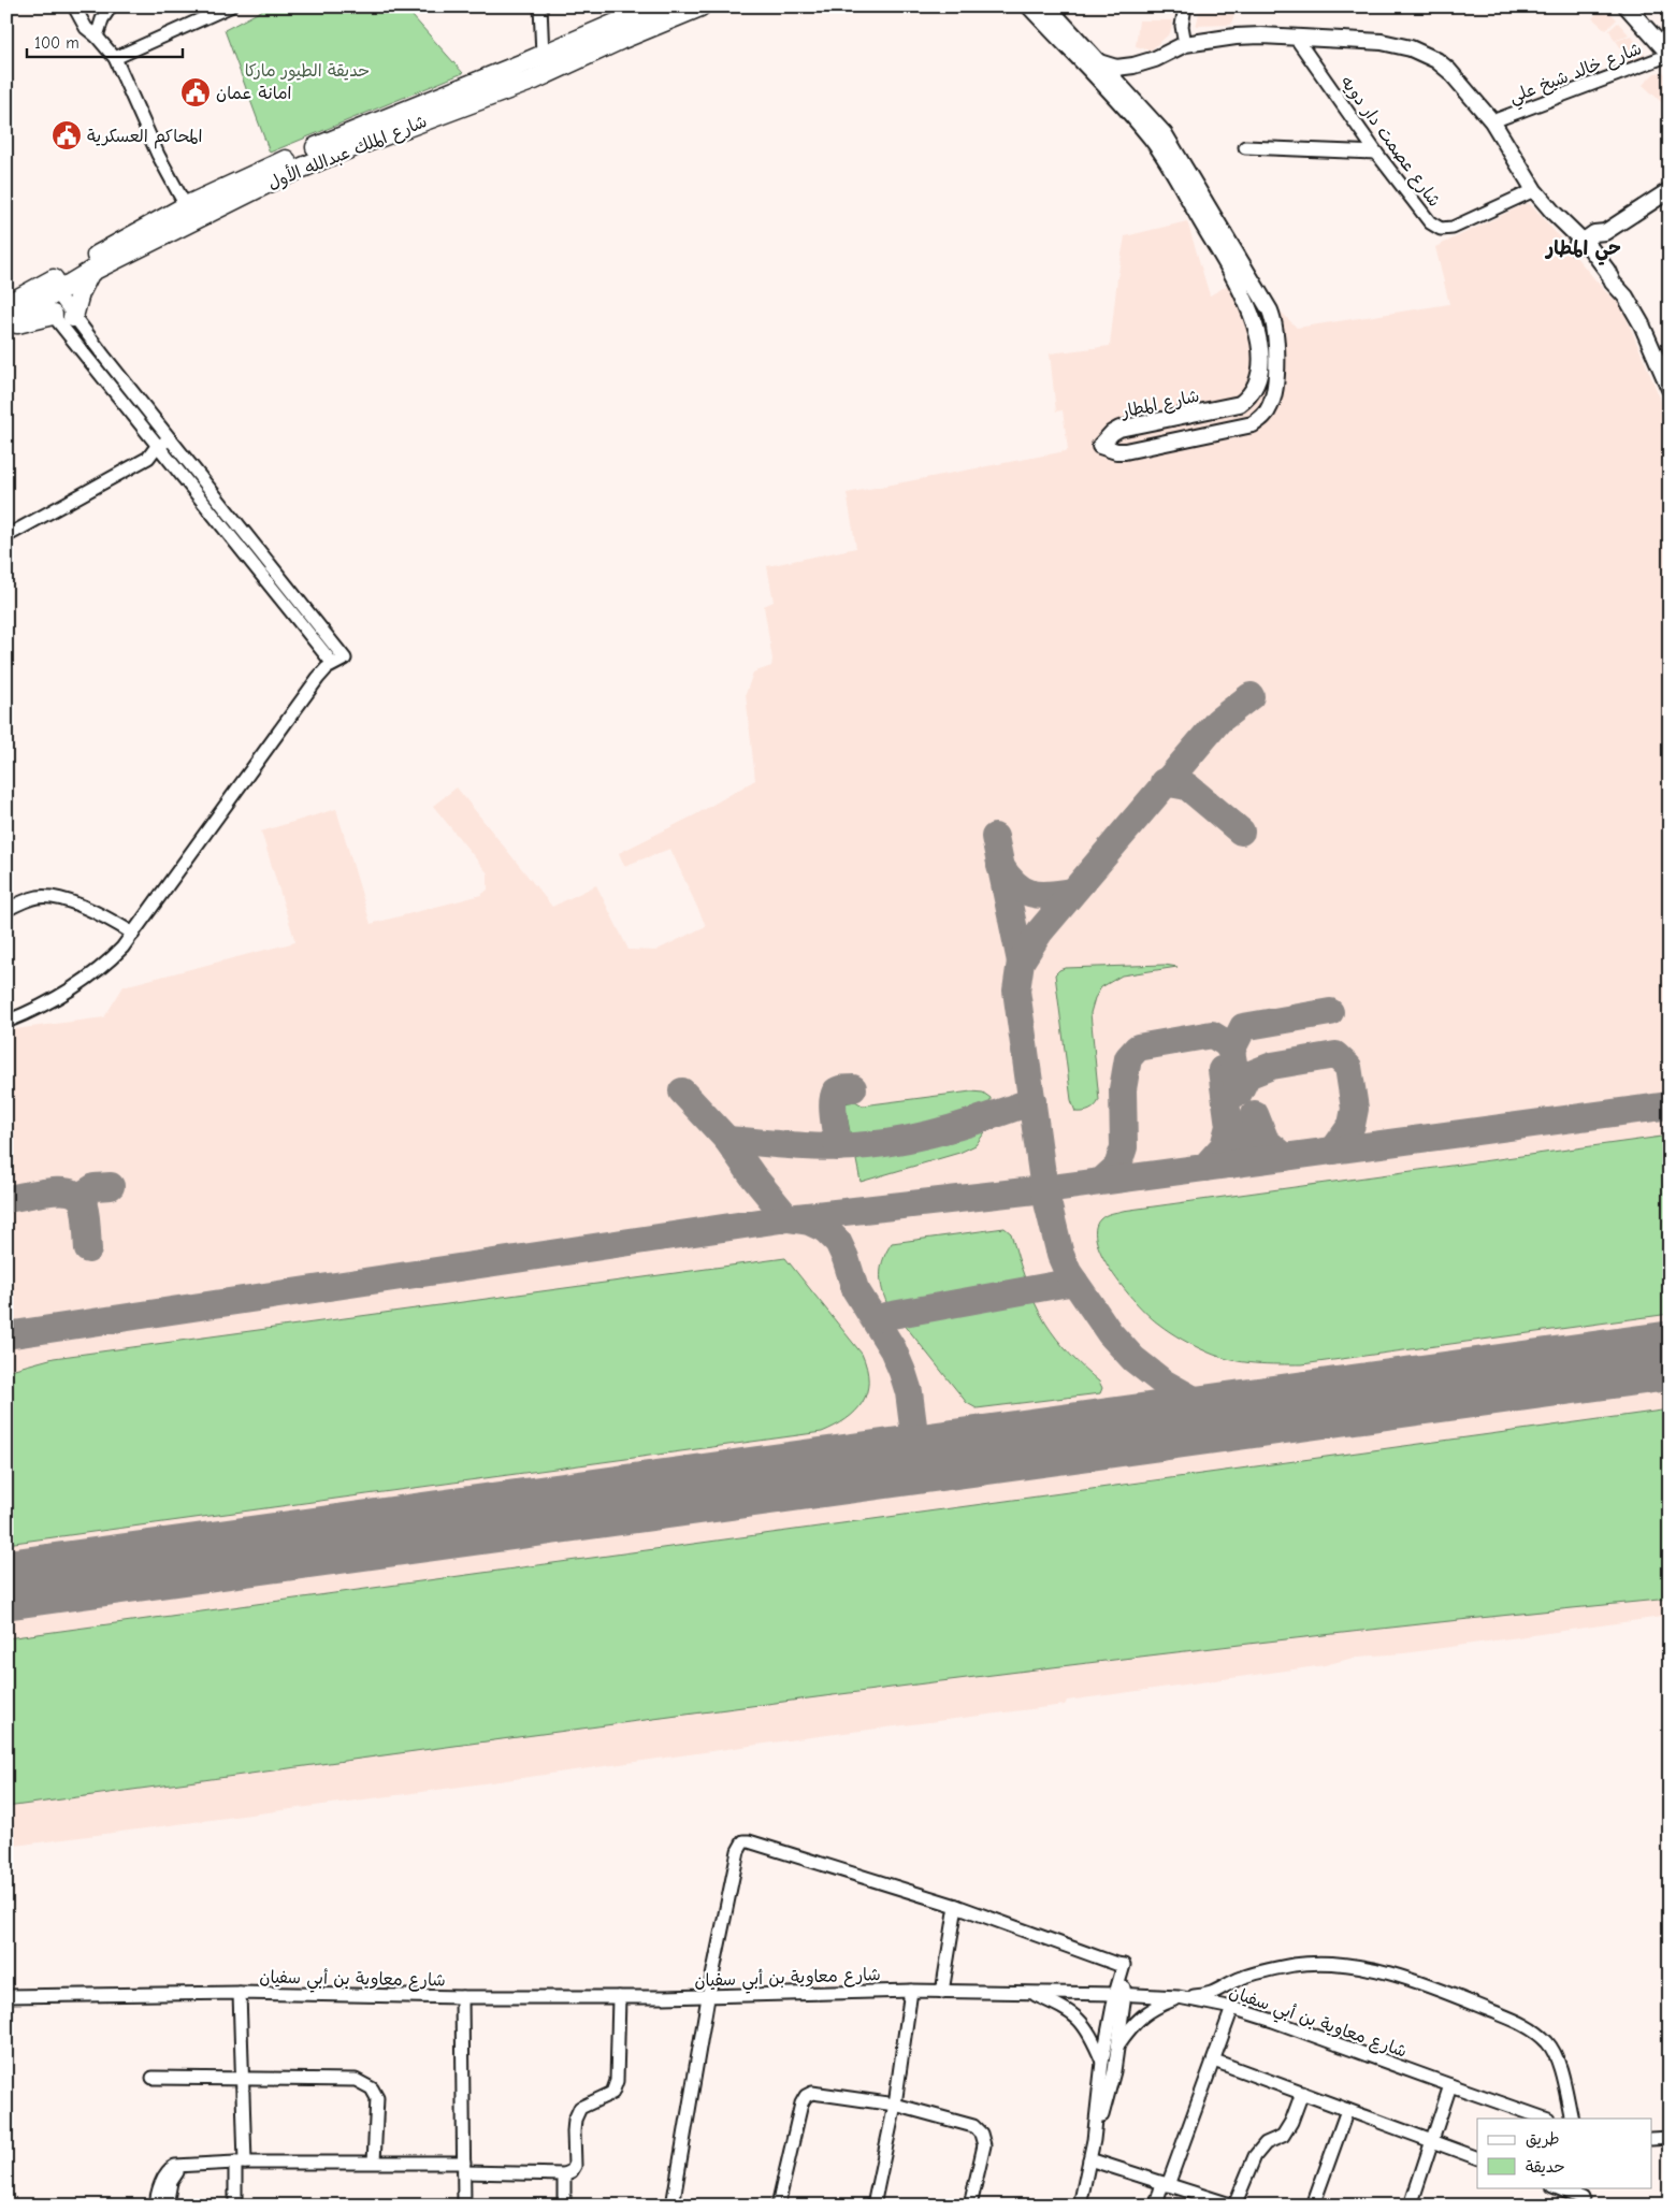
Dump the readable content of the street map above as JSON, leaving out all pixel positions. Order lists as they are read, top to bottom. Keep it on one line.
{"streets":{"main road":["شارع الملك عبدالله الأول"],"street":["شارع خالد شيخ علي","شارع عصمت دار دويه","شارع المطار","شارع معاوية بن أبي سفيان"]},"districts":["حي المطار"],"parks":["حديقة الطيور ماركا"],"places":{"public building":["امانة عمان","المحاكم العسكرية"]},"legend":["طريق","حديقة"],"scale_bar":"100 m"}
